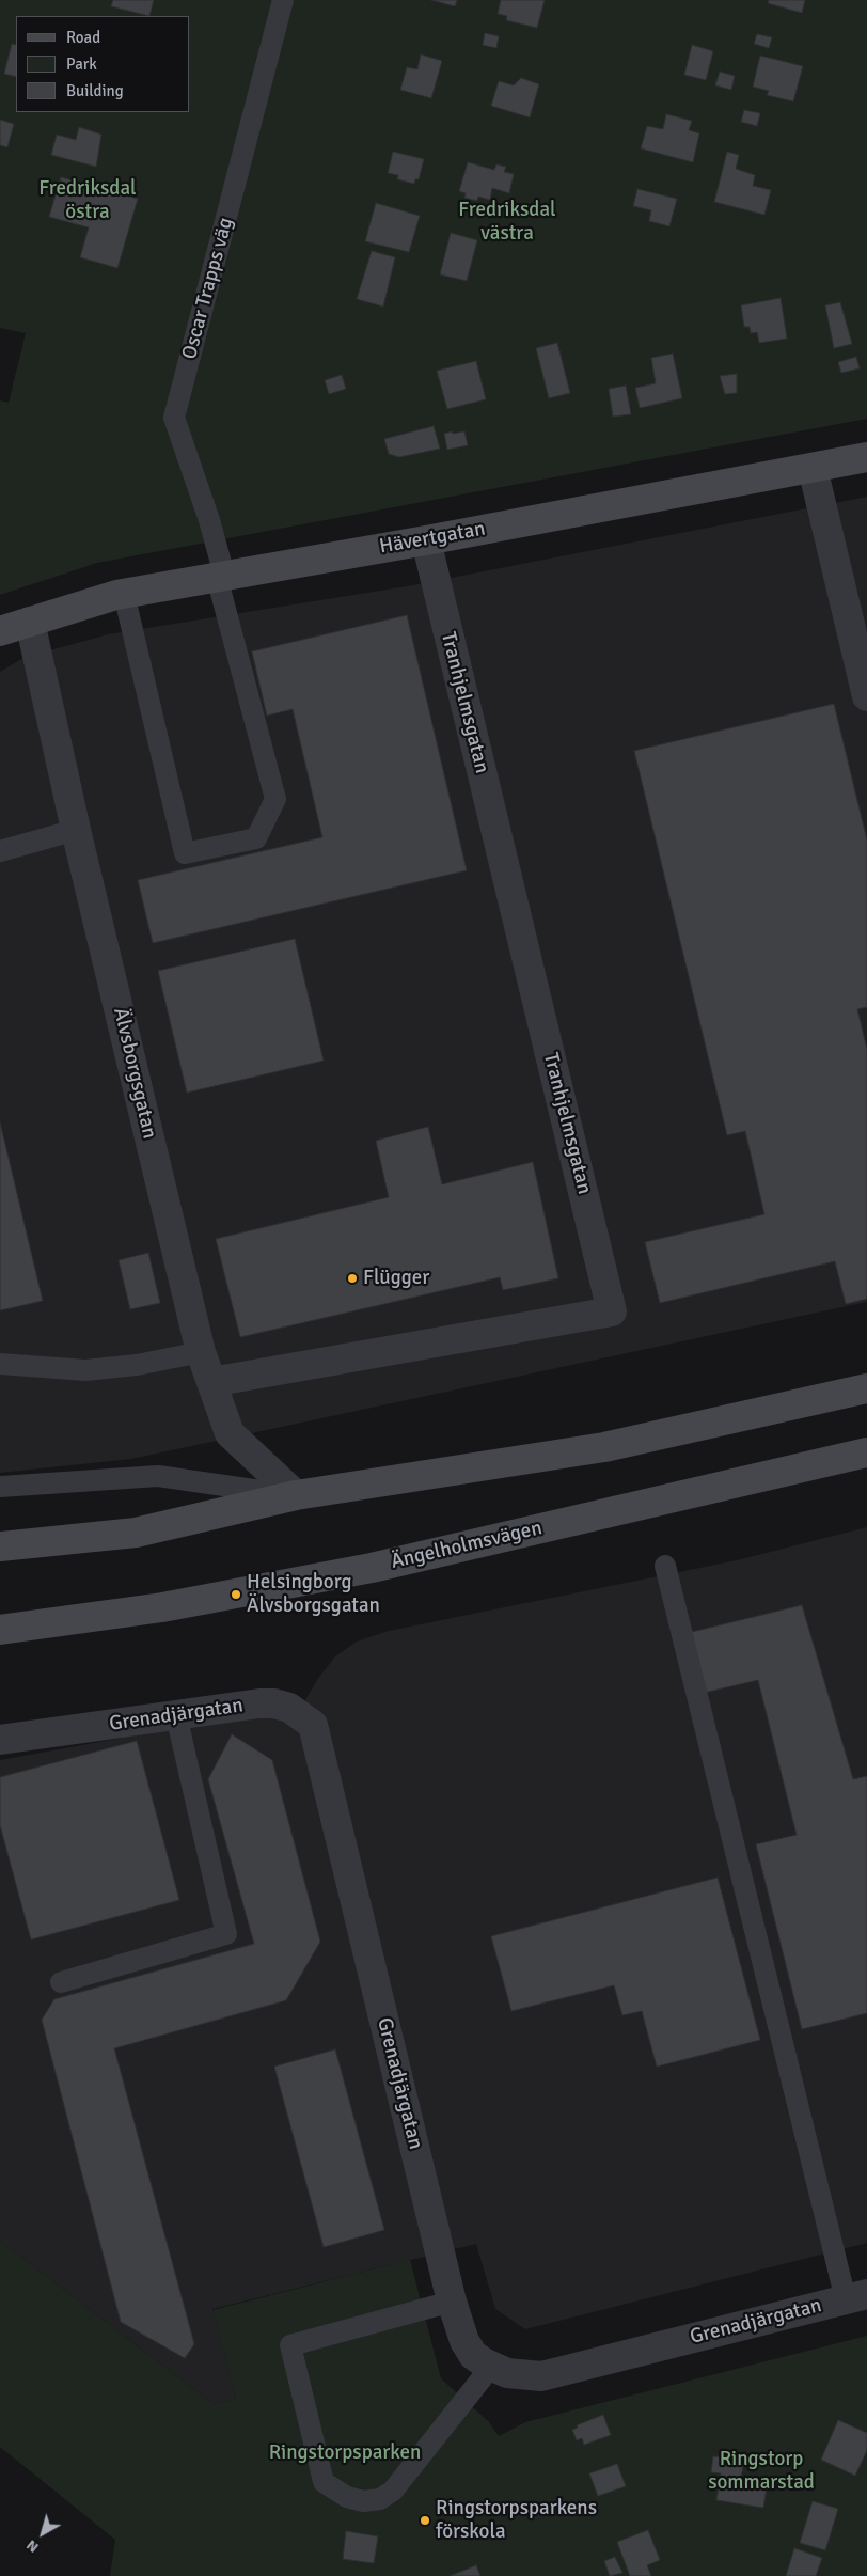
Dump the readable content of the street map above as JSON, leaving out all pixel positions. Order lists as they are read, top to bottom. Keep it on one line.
{"streets":{"main road":["Hävertgatan","Ängelholmsvägen"],"street":["Tranhjelmsgatan","Älvsborgsgatan","Grenadjärgatan"],"lane":["Oscar Trapps väg"]},"crossings":[["Oscar Trapps väg","Hävertgatan"],["Hävertgatan","Tranhjelmsgatan"],["Hävertgatan","Älvsborgsgatan"],["Tranhjelmsgatan","Älvsborgsgatan"]],"parks":["Fredriksdal östra","Fredriksdal västra","Ringstorpsparken","Ringstorp sommarstad"],"places":["Flügger","Helsingborg Älvsborgsgatan","Ringstorpsparkens förskola"],"legend":["Road","Park","Building"],"north":"bottom left"}
